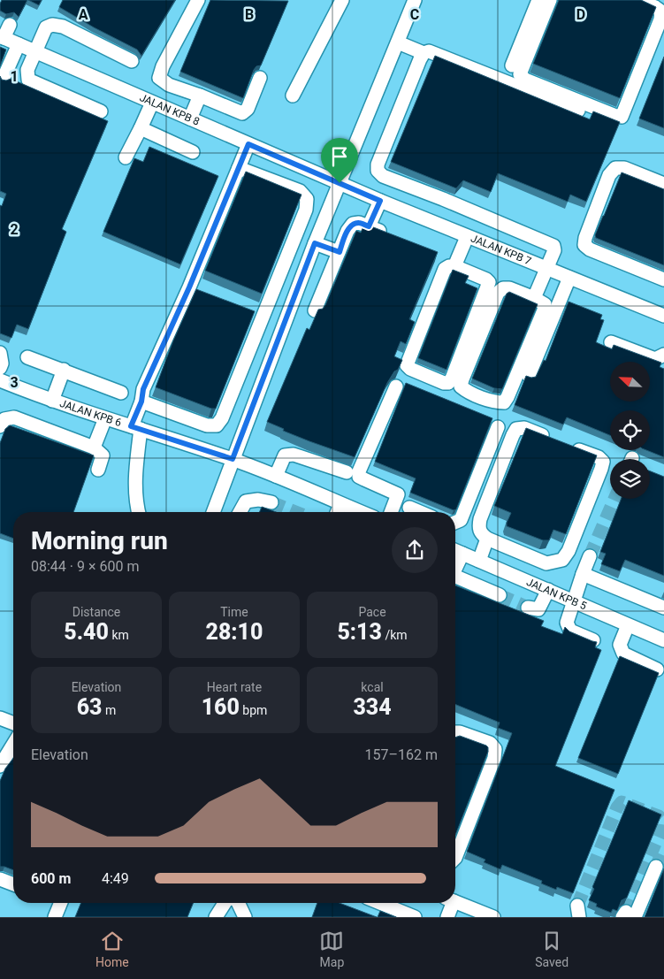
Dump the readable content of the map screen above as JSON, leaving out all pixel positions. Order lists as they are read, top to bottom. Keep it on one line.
{"streets":{"street":["JALAN KPB 8","JALAN KPB 7","JALAN KPB 6","JALAN KPB 5"]},"crossings":[["JALAN KPB 8","JALAN KPB 7"]],"north":"top left","page":{"heading":["Morning run","08:44 · 9 × 600 m"],"stats":[["Distance","5.40 km"],["Time","28:10"],["Pace","5:13 /km"],["Elevation","63 m"],["Heart rate","160 bpm"],["kcal","334"]],"chart":["Elevation","157–162 m"],"list":[{"name":"600 m","note":"4:49"}],"tabs":["Home","Map","Saved"]},"grid":{"columns":["A","B","C","D"],"rows":["1","2","3"]}}
